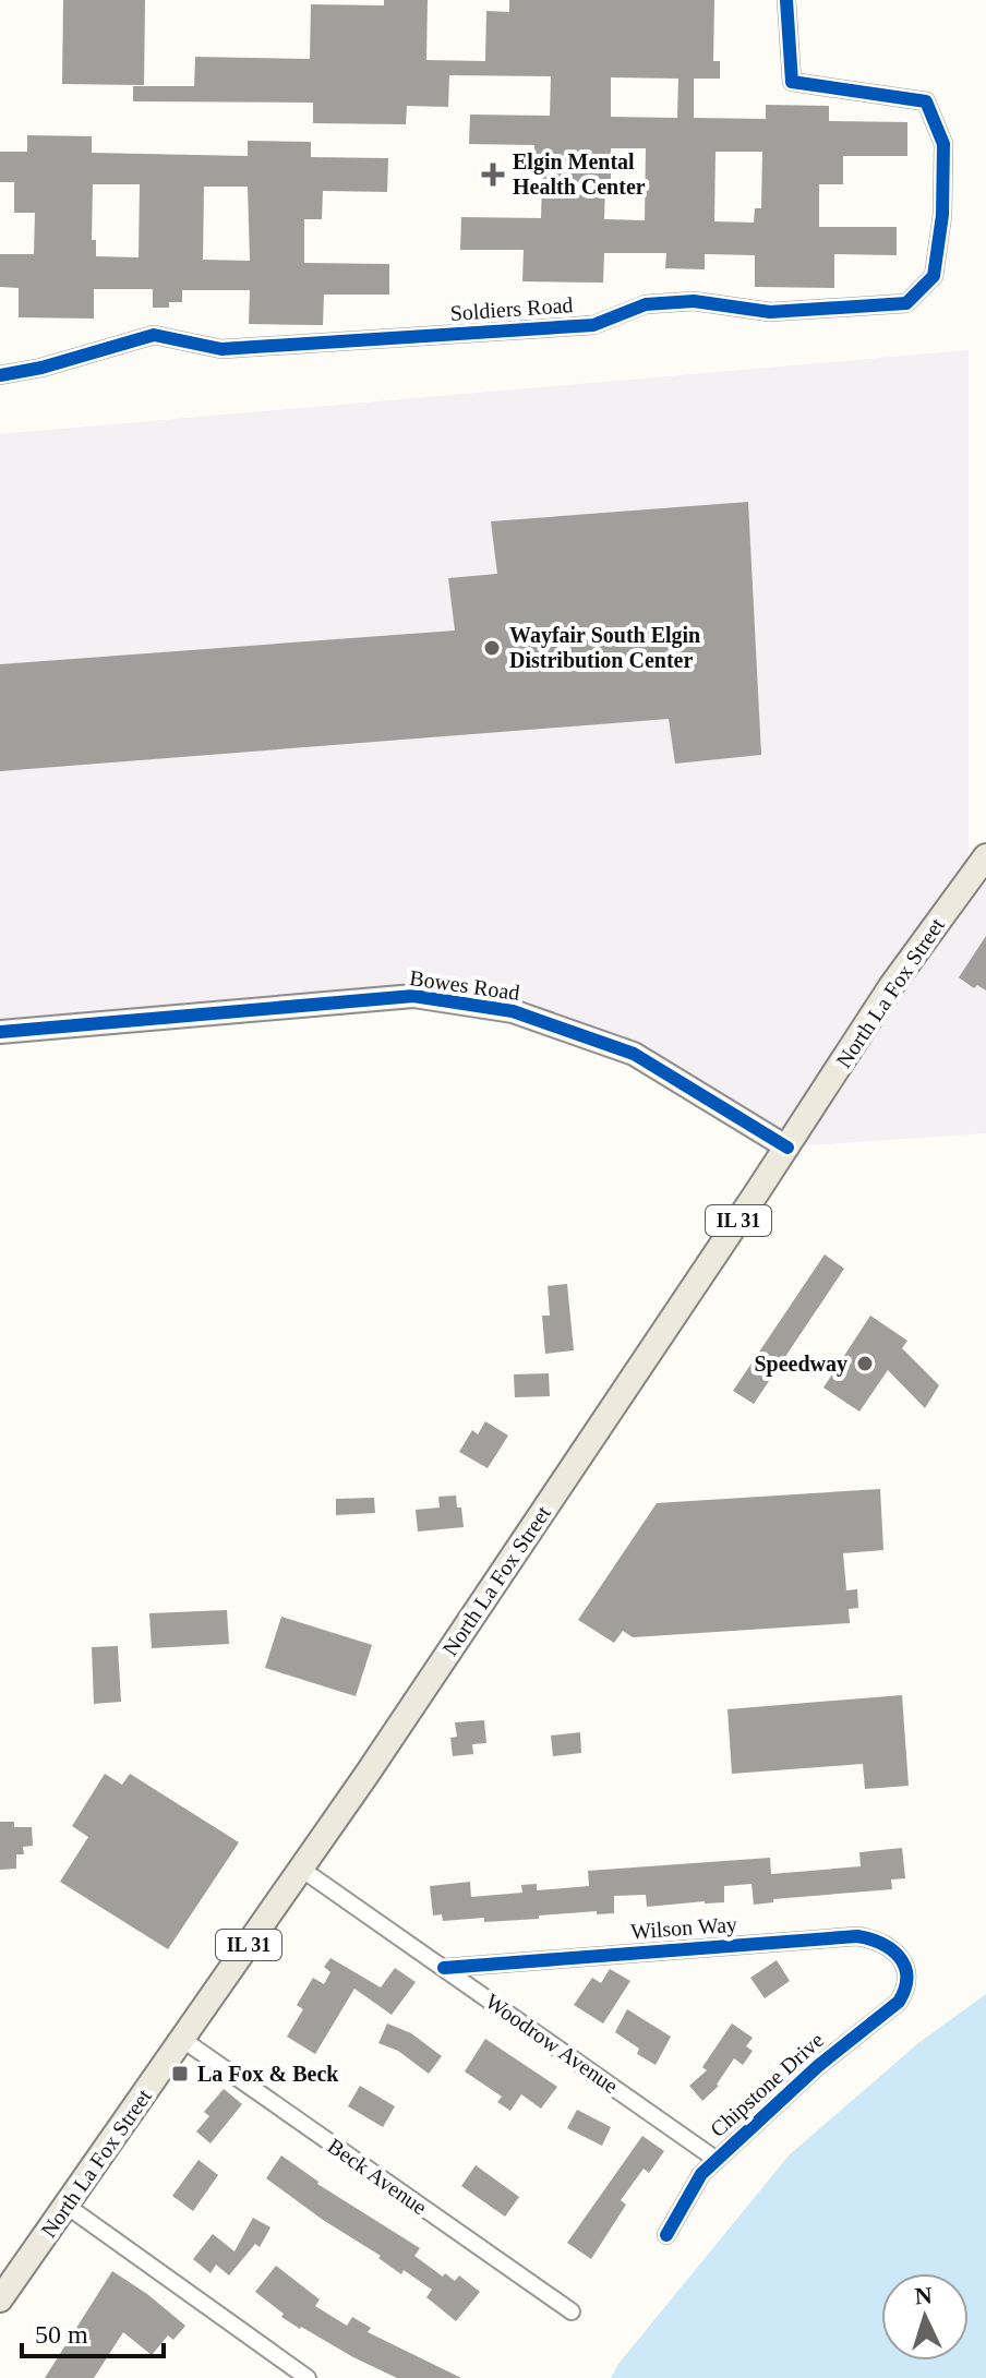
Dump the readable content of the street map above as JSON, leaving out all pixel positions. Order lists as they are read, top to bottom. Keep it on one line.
{"streets":{"main road":["North La Fox Street","IL 31"],"street":["Soldiers Road","Bowes Road","Wilson Way","Woodrow Avenue","Chipstone Drive","Beck Avenue"]},"crossings":[["Bowes Road","North La Fox Street"],["North La Fox Street","Woodrow Avenue"],["North La Fox Street","Beck Avenue"],["Wilson Way","Woodrow Avenue"],["Wilson Way","Chipstone Drive"],["Woodrow Avenue","Chipstone Drive"]],"places":{"health":["Elgin Mental Health Center"],"other":["Wayfair South Elgin Distribution Center","Speedway"],"transit":["La Fox & Beck"]},"scale_bar":"50 m","north":"top"}
